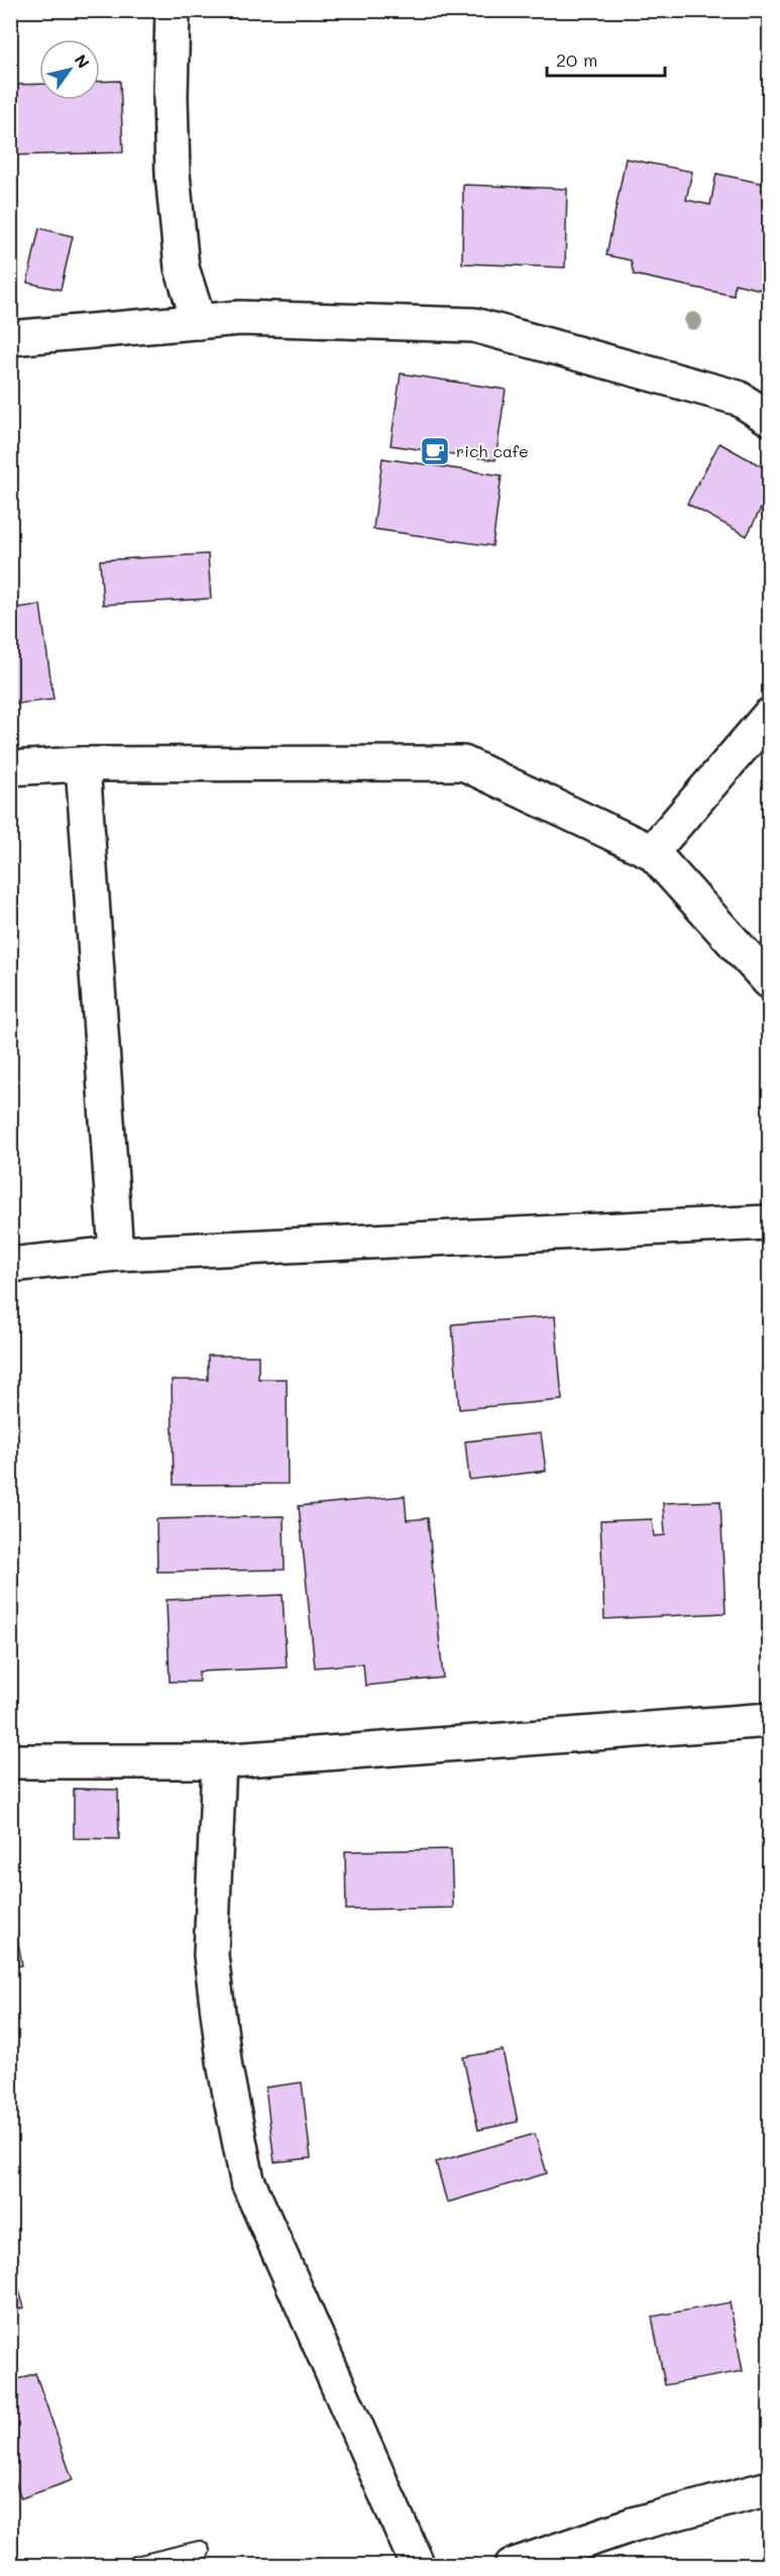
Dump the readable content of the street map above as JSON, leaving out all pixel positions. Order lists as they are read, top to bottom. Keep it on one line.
{"places":{"cafe":["rich cafe"]},"scale_bar":"20 m","north":"top right"}
